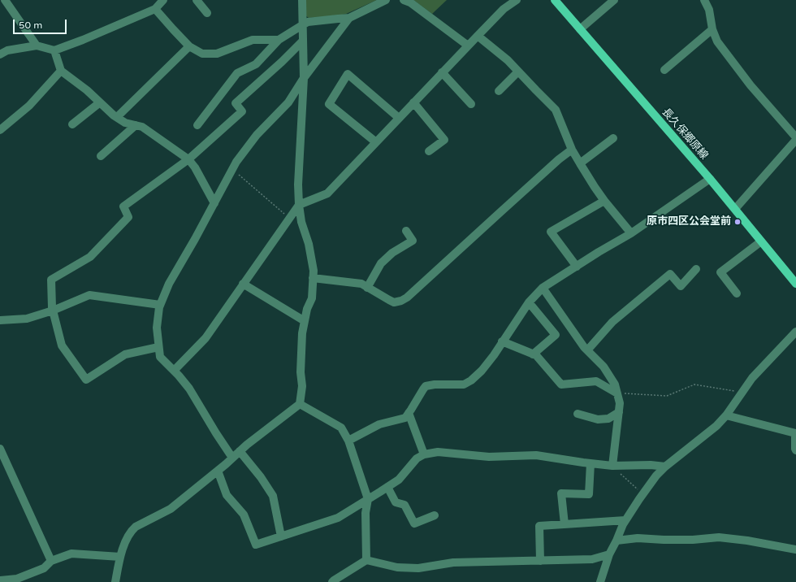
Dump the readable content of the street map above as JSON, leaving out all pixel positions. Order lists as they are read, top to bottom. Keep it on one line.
{"streets":{"main road":["長久保郷原線"]},"places":["原市四区公会堂前"],"scale_bar":"50 m"}
